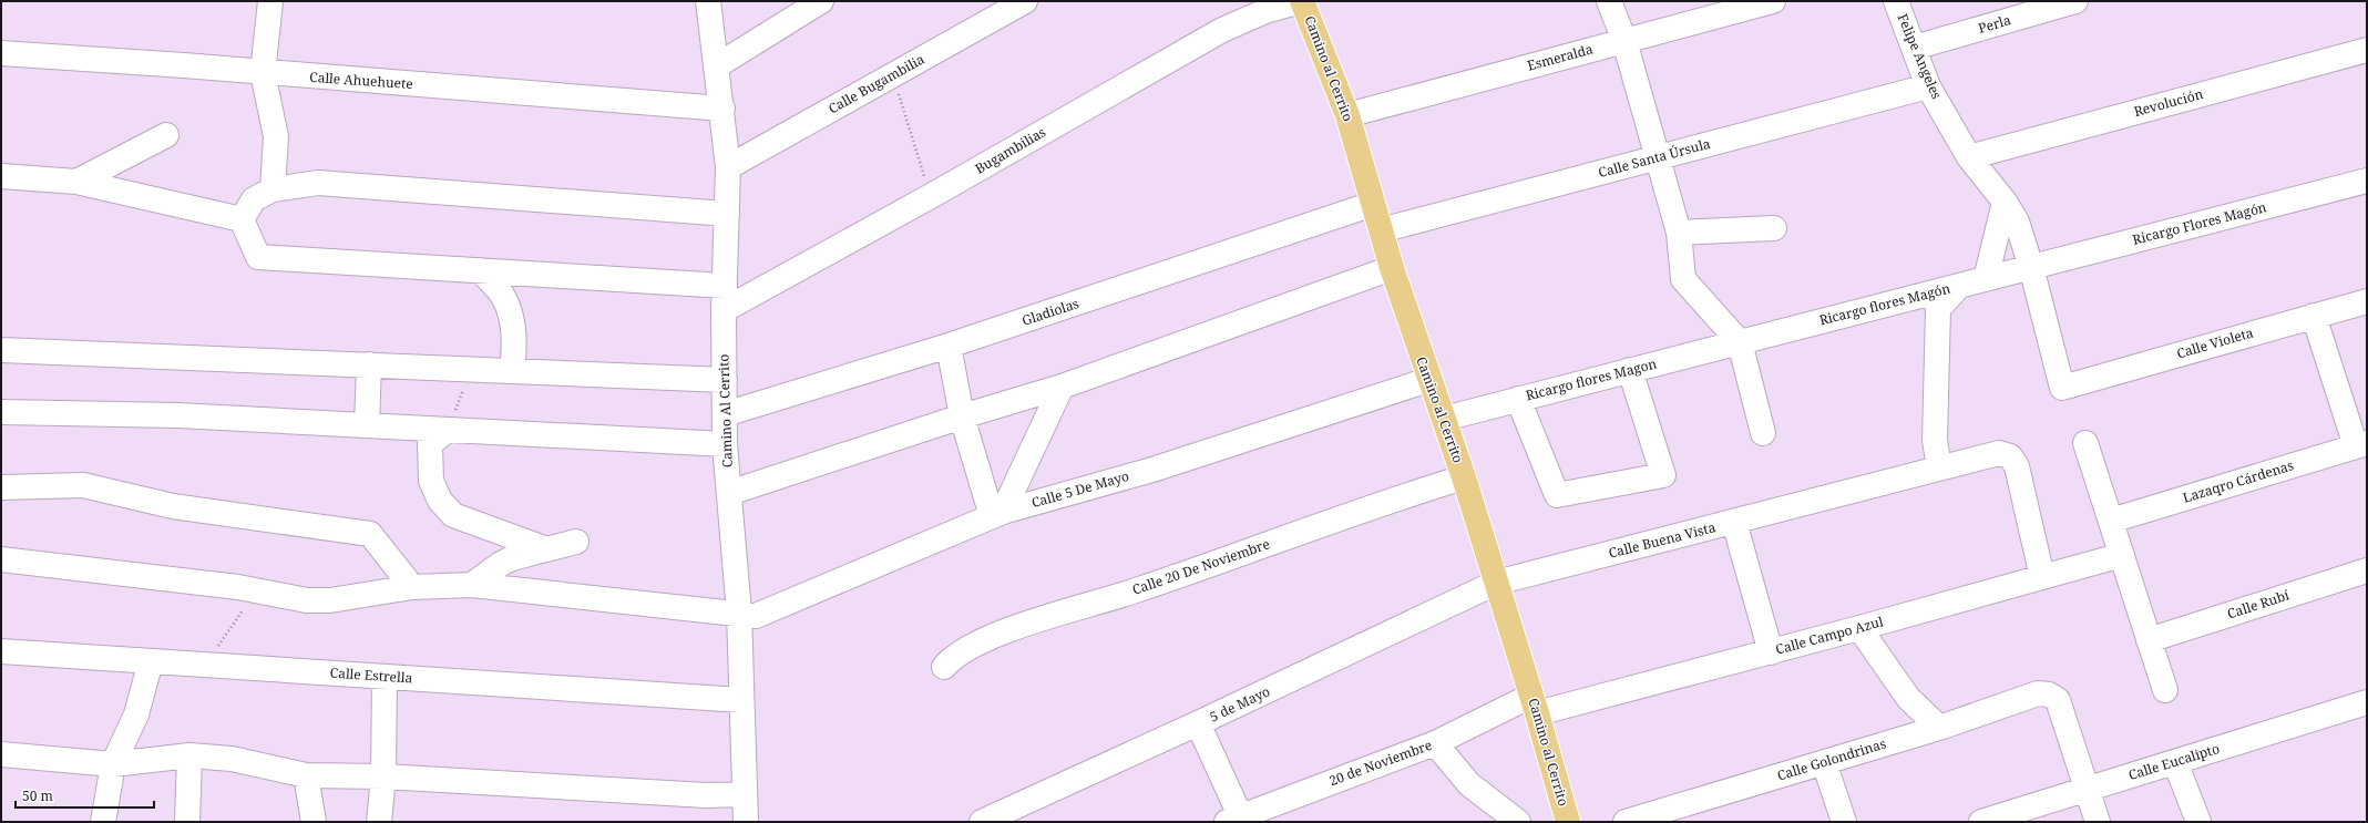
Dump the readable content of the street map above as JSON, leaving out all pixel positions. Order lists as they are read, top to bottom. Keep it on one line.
{"streets":{"main road":["Camino al Cerrito"],"street":["Perla","Felipe Angeles","Esmeralda","Calle Ahuehuete","Calle Bugambilia","Revolución","Bugambilias","Calle Santa Úrsula","Ricargo Flores Magón","Ricargo flores Magón","Gladiolas","Calle Violeta","Ricargo flores Magon","Camino Al Cerrito","Lazaqro Cárdenas","Calle 5 De Mayo","Calle Buena Vista","Calle 20 De Noviembre","Calle Rubí","Calle Campo Azul","Calle Estrella","5 de Mayo","Calle Golondrinas","Calle Eucalipto","20 de Noviembre"]},"crossings":[["Perla","Felipe Angeles"],["Felipe Angeles","Revolución"],["Felipe Angeles","Calle Santa Úrsula"],["Felipe Angeles","Ricargo Flores Magón"],["Felipe Angeles","Ricargo flores Magón"],["Felipe Angeles","Calle Violeta"],["Esmeralda","Camino al Cerrito"],["Camino al Cerrito","Bugambilias"],["Camino al Cerrito","Calle Santa Úrsula"],["Camino al Cerrito","Gladiolas"],["Camino al Cerrito","Ricargo flores Magon"],["Camino al Cerrito","Calle 5 De Mayo"],["Camino al Cerrito","Calle Buena Vista"],["Camino al Cerrito","Calle 20 De Noviembre"],["Camino al Cerrito","Calle Campo Azul"],["Camino al Cerrito","5 de Mayo"],["Camino al Cerrito","20 de Noviembre"],["Calle Ahuehuete","Camino Al Cerrito"],["Calle Bugambilia","Camino Al Cerrito"],["Bugambilias","Camino Al Cerrito"],["Ricargo Flores Magón","Ricargo flores Magón"],["Ricargo flores Magón","Ricargo flores Magon"],["Gladiolas","Camino Al Cerrito"],["Camino Al Cerrito","Calle 5 De Mayo"],["Camino Al Cerrito","Calle Estrella"],["Calle Buena Vista","Calle Campo Azul"],["Calle Buena Vista","5 de Mayo"],["Calle Campo Azul","20 de Noviembre"],["Calle Golondrinas","Calle Eucalipto"]],"scale_bar":"50 m"}
